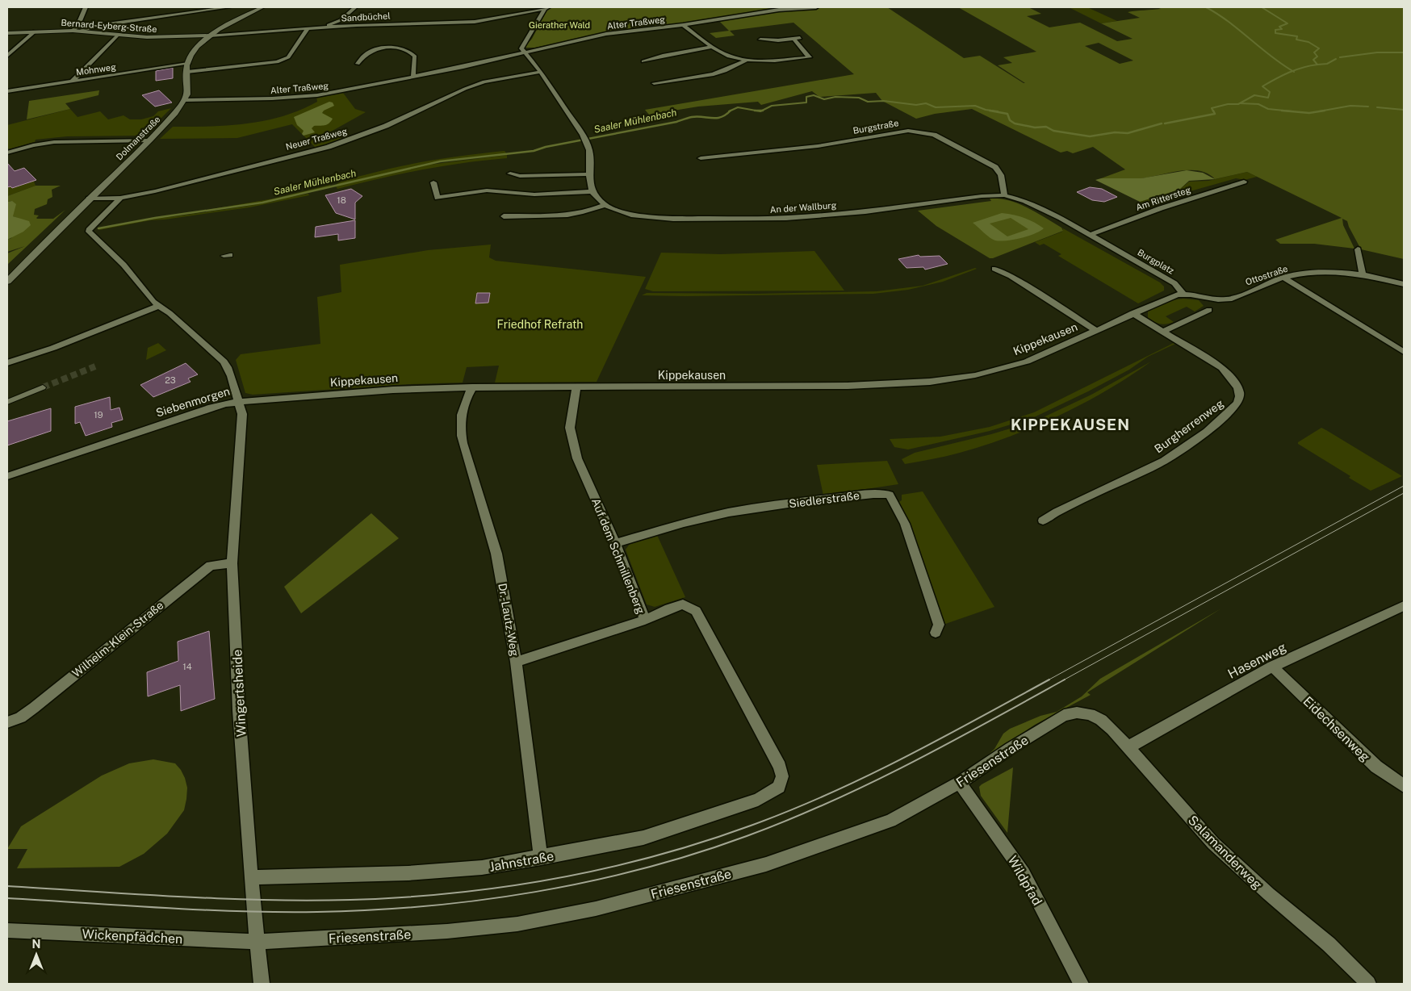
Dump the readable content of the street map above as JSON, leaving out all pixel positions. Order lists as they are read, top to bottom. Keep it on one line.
{"streets":{"main road":["Bernard-Eyberg-Straße","Dolmanstraße"],"street":["Sandbüchel","Alter Traßweg","Mohnweg","Burgstraße","Neuer Traßweg","Am Rittersteg","An der Wallburg","Burgplatz","Ottostraße","Kippekausen","Siebenmorgen","Burgherrenweg","Siedlerstraße","Auf dem Schmillenberg","Dr.-Lautz-Weg","Wilhelm-Klein-Straße","Hasenweg","Wingertsheide","Eidechsenweg","Friesenstraße","Salamanderweg","Jahnstraße","Wildpfad","Wickenpfädchen"]},"crossings":[["Sandbüchel","Bernard-Eyberg-Straße"],["Alter Traßweg","Dolmanstraße"],["Burgstraße","An der Wallburg"],["Dolmanstraße","Neuer Traßweg"],["Neuer Traßweg","Siebenmorgen"],["Am Rittersteg","Burgplatz"],["Burgplatz","Ottostraße"],["Kippekausen","Siebenmorgen"],["Kippekausen","Burgherrenweg"],["Kippekausen","Auf dem Schmillenberg"],["Kippekausen","Dr.-Lautz-Weg"],["Kippekausen","Wingertsheide"],["Siebenmorgen","Wingertsheide"],["Siedlerstraße","Auf dem Schmillenberg"],["Auf dem Schmillenberg","Jahnstraße"],["Dr.-Lautz-Weg","Jahnstraße"],["Wilhelm-Klein-Straße","Wingertsheide"],["Hasenweg","Eidechsenweg"],["Hasenweg","Salamanderweg"],["Wingertsheide","Friesenstraße"],["Wingertsheide","Jahnstraße"],["Wingertsheide","Wickenpfädchen"],["Friesenstraße","Salamanderweg"],["Friesenstraße","Wildpfad"],["Friesenstraße","Wickenpfädchen"]],"districts":["KIPPEKAUSEN"],"water":["Saaler Mühlenbach"],"parks":["Gierather Wald","Friedhof Refrath"],"house_numbers":["18","23","19","14"],"north":"top"}
